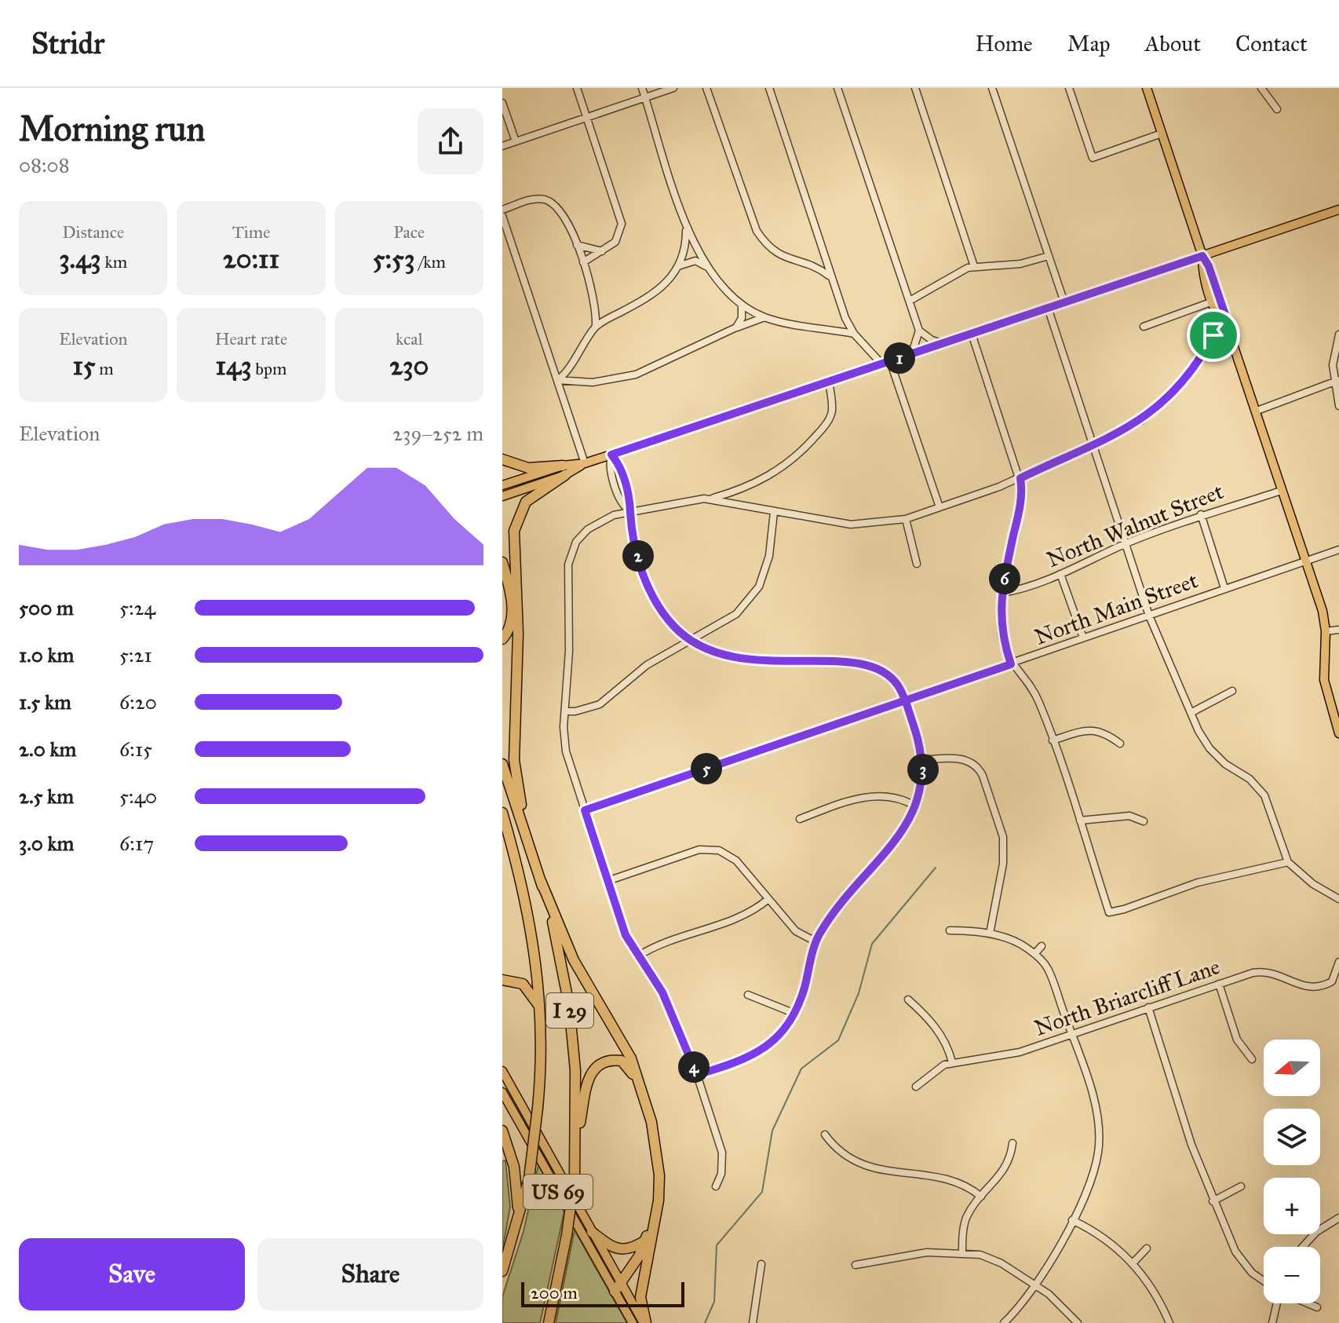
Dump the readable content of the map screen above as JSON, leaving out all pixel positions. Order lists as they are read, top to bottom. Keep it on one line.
{"streets":{"highway":["I 29"],"main road":["US 69"],"street":["North Walnut Street","North Main Street","North Briarcliff Lane"]},"scale_bar":"200 m","north":"left","page":{"header":"Stridr","nav":["Home","Map","About","Contact"],"heading":["Morning run","08:08"],"stats":[["Distance","3.43 km"],["Time","20:11"],["Pace","5:53 /km"],["Elevation","15 m"],["Heart rate","143 bpm"],["kcal","230"]],"pins":["1","2","6","5","3","4"],"chart":["Elevation","239–252 m"],"list":[{"name":"500 m","note":"5:24"},{"name":"1.0 km","note":"5:21"},{"name":"1.5 km","note":"6:20"},{"name":"2.0 km","note":"6:15"},{"name":"2.5 km","note":"5:40"},{"name":"3.0 km","note":"6:17"}],"map_buttons":["+","−"],"buttons":["Save","Share"],"scale":"200 m"}}
